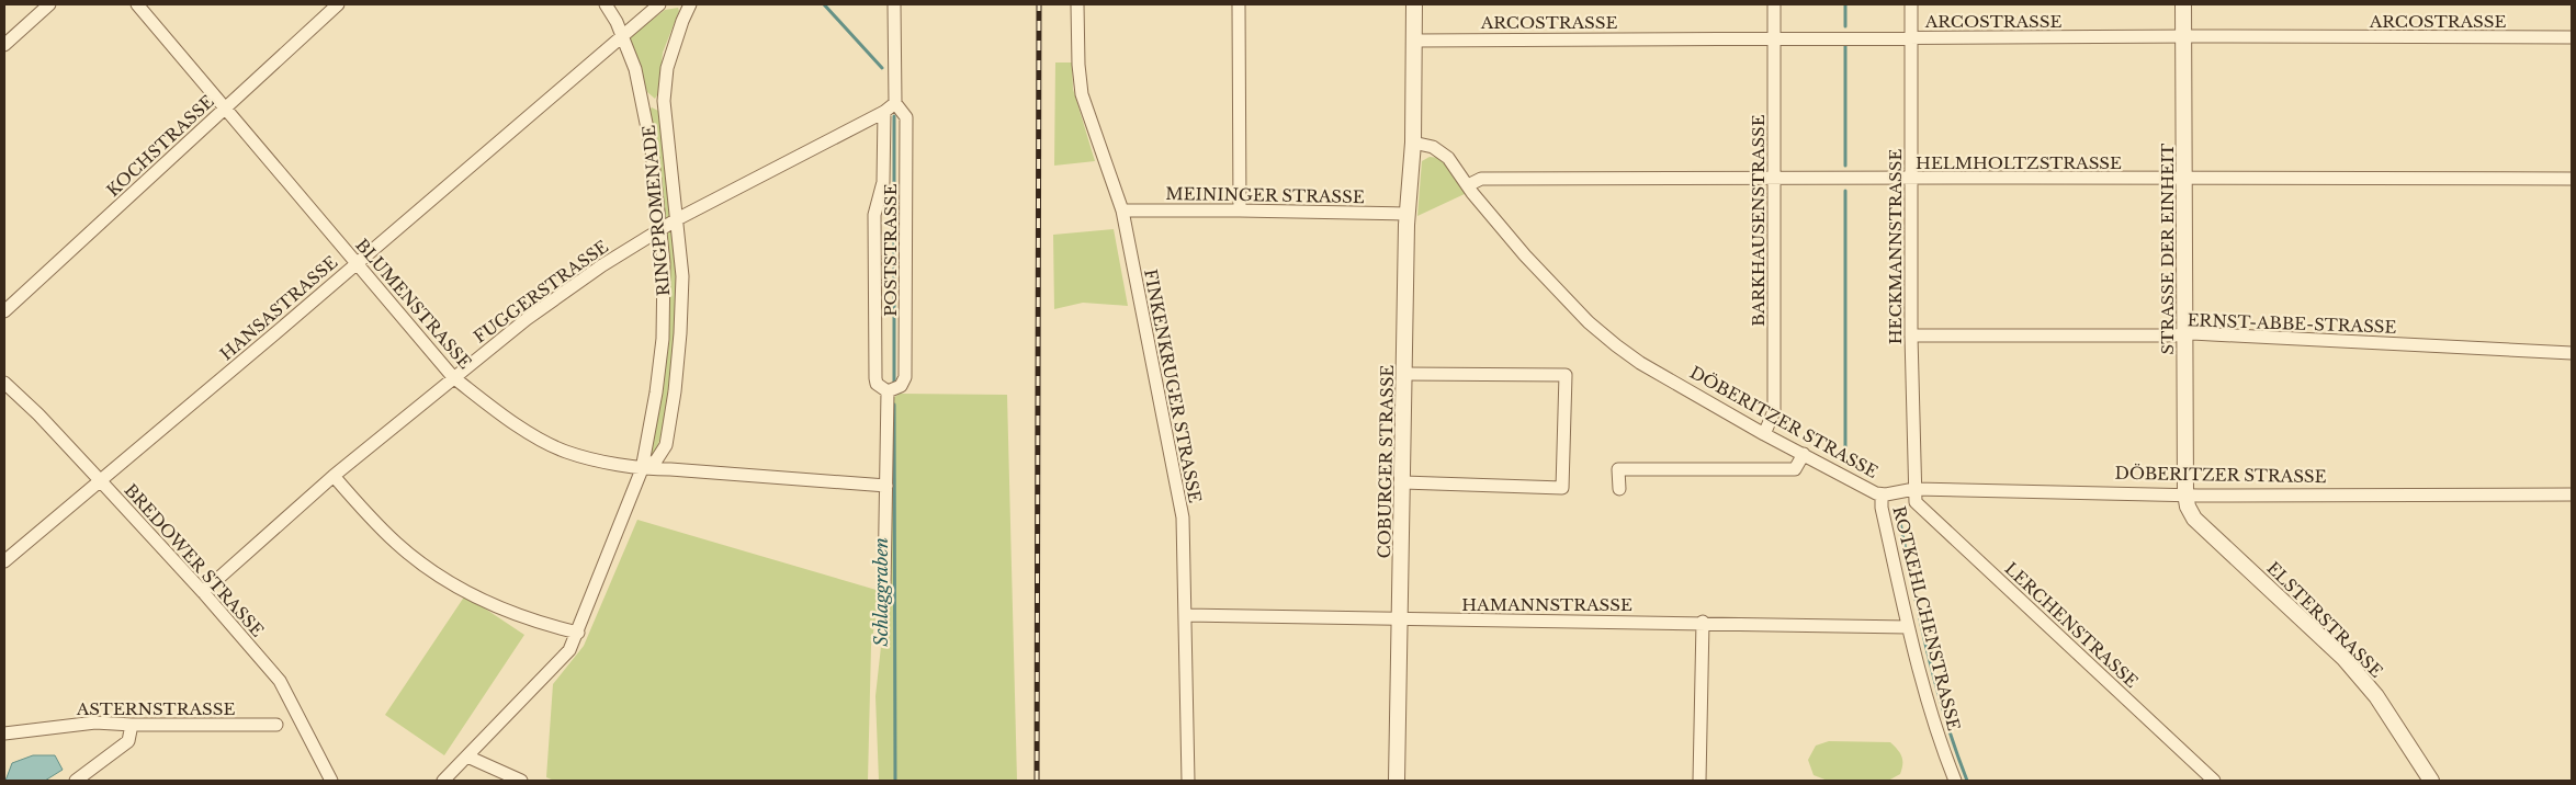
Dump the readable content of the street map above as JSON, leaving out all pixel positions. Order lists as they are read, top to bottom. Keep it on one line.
{"streets":{"street":["ARCOSTRASSE","KOCHSTRASSE","HELMHOLTZSTRASSE","MEININGER STRASSE","RINGPROMENADE","BARKHAUSENSTRASSE","HECKMANNSTRASSE","STRASSE DER EINHEIT","POSTSTRASSE","FUGGERSTRASSE","BLUMENSTRASSE","HANSASTRASSE","ERNST-ABBE-STRASSE","FINKENKRUGER STRASSE","DÖBERITZER STRASSE","COBURGER STRASSE","BREDOWER STRASSE","HAMANNSTRASSE","ROTKEHLCHENSTRASSE","ELSTERSTRASSE","LERCHENSTRASSE","ASTERNSTRASSE"]},"crossings":[["ARCOSTRASSE","BARKHAUSENSTRASSE"],["ARCOSTRASSE","HECKMANNSTRASSE"],["ARCOSTRASSE","STRASSE DER EINHEIT"],["KOCHSTRASSE","BLUMENSTRASSE"],["HELMHOLTZSTRASSE","BARKHAUSENSTRASSE"],["HELMHOLTZSTRASSE","HECKMANNSTRASSE"],["HELMHOLTZSTRASSE","STRASSE DER EINHEIT"],["HELMHOLTZSTRASSE","DÖBERITZER STRASSE"],["MEININGER STRASSE","FINKENKRUGER STRASSE"],["MEININGER STRASSE","COBURGER STRASSE"],["RINGPROMENADE","FUGGERSTRASSE"],["RINGPROMENADE","BLUMENSTRASSE"],["RINGPROMENADE","HANSASTRASSE"],["BARKHAUSENSTRASSE","DÖBERITZER STRASSE"],["HECKMANNSTRASSE","ERNST-ABBE-STRASSE"],["HECKMANNSTRASSE","DÖBERITZER STRASSE"],["HECKMANNSTRASSE","LERCHENSTRASSE"],["STRASSE DER EINHEIT","ERNST-ABBE-STRASSE"],["STRASSE DER EINHEIT","DÖBERITZER STRASSE"],["STRASSE DER EINHEIT","ELSTERSTRASSE"],["POSTSTRASSE","FUGGERSTRASSE"],["FUGGERSTRASSE","BLUMENSTRASSE"],["FUGGERSTRASSE","BREDOWER STRASSE"],["BLUMENSTRASSE","HANSASTRASSE"],["HANSASTRASSE","BREDOWER STRASSE"],["FINKENKRUGER STRASSE","HAMANNSTRASSE"],["DÖBERITZER STRASSE","COBURGER STRASSE"],["DÖBERITZER STRASSE","ROTKEHLCHENSTRASSE"],["DÖBERITZER STRASSE","ELSTERSTRASSE"],["DÖBERITZER STRASSE","LERCHENSTRASSE"],["COBURGER STRASSE","HAMANNSTRASSE"],["HAMANNSTRASSE","ROTKEHLCHENSTRASSE"]],"water":["Schlaggraben"]}
